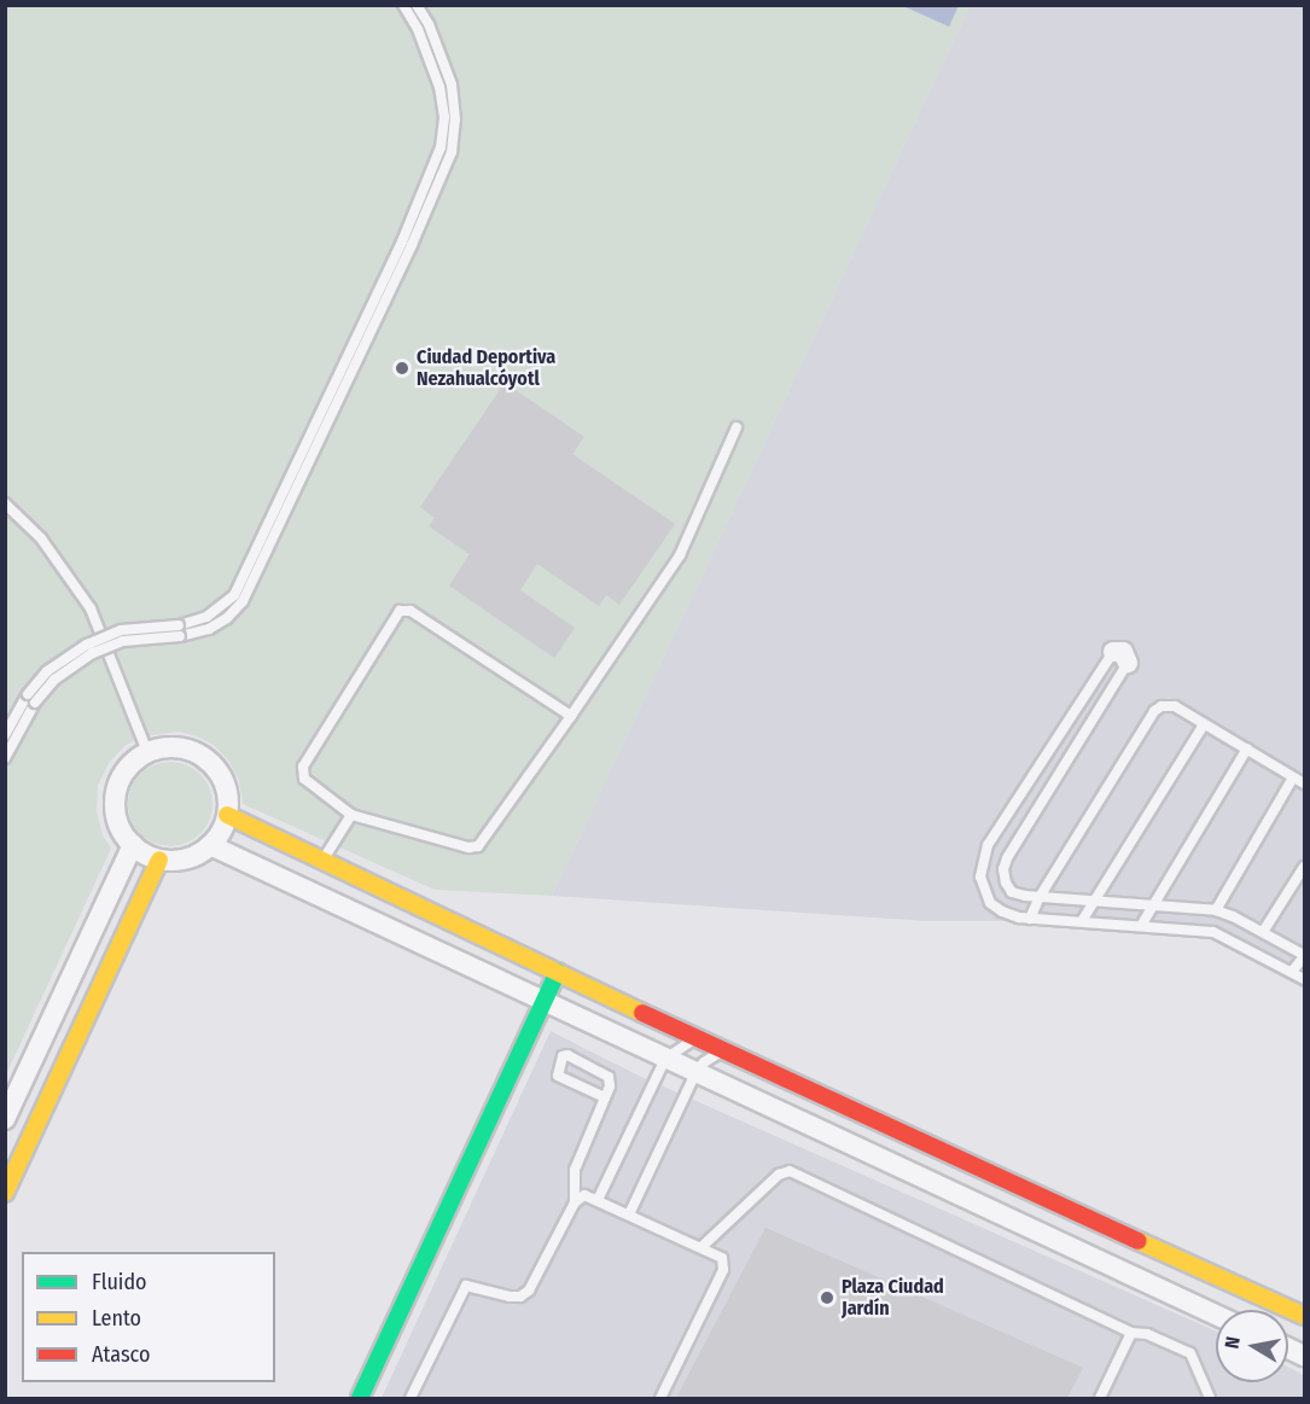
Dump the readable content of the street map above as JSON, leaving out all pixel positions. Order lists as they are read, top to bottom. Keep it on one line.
{"places":["Ciudad Deportiva Nezahualcóyotl","Plaza Ciudad Jardín"],"legend":["Fluido","Lento","Atasco"],"north":"left"}
